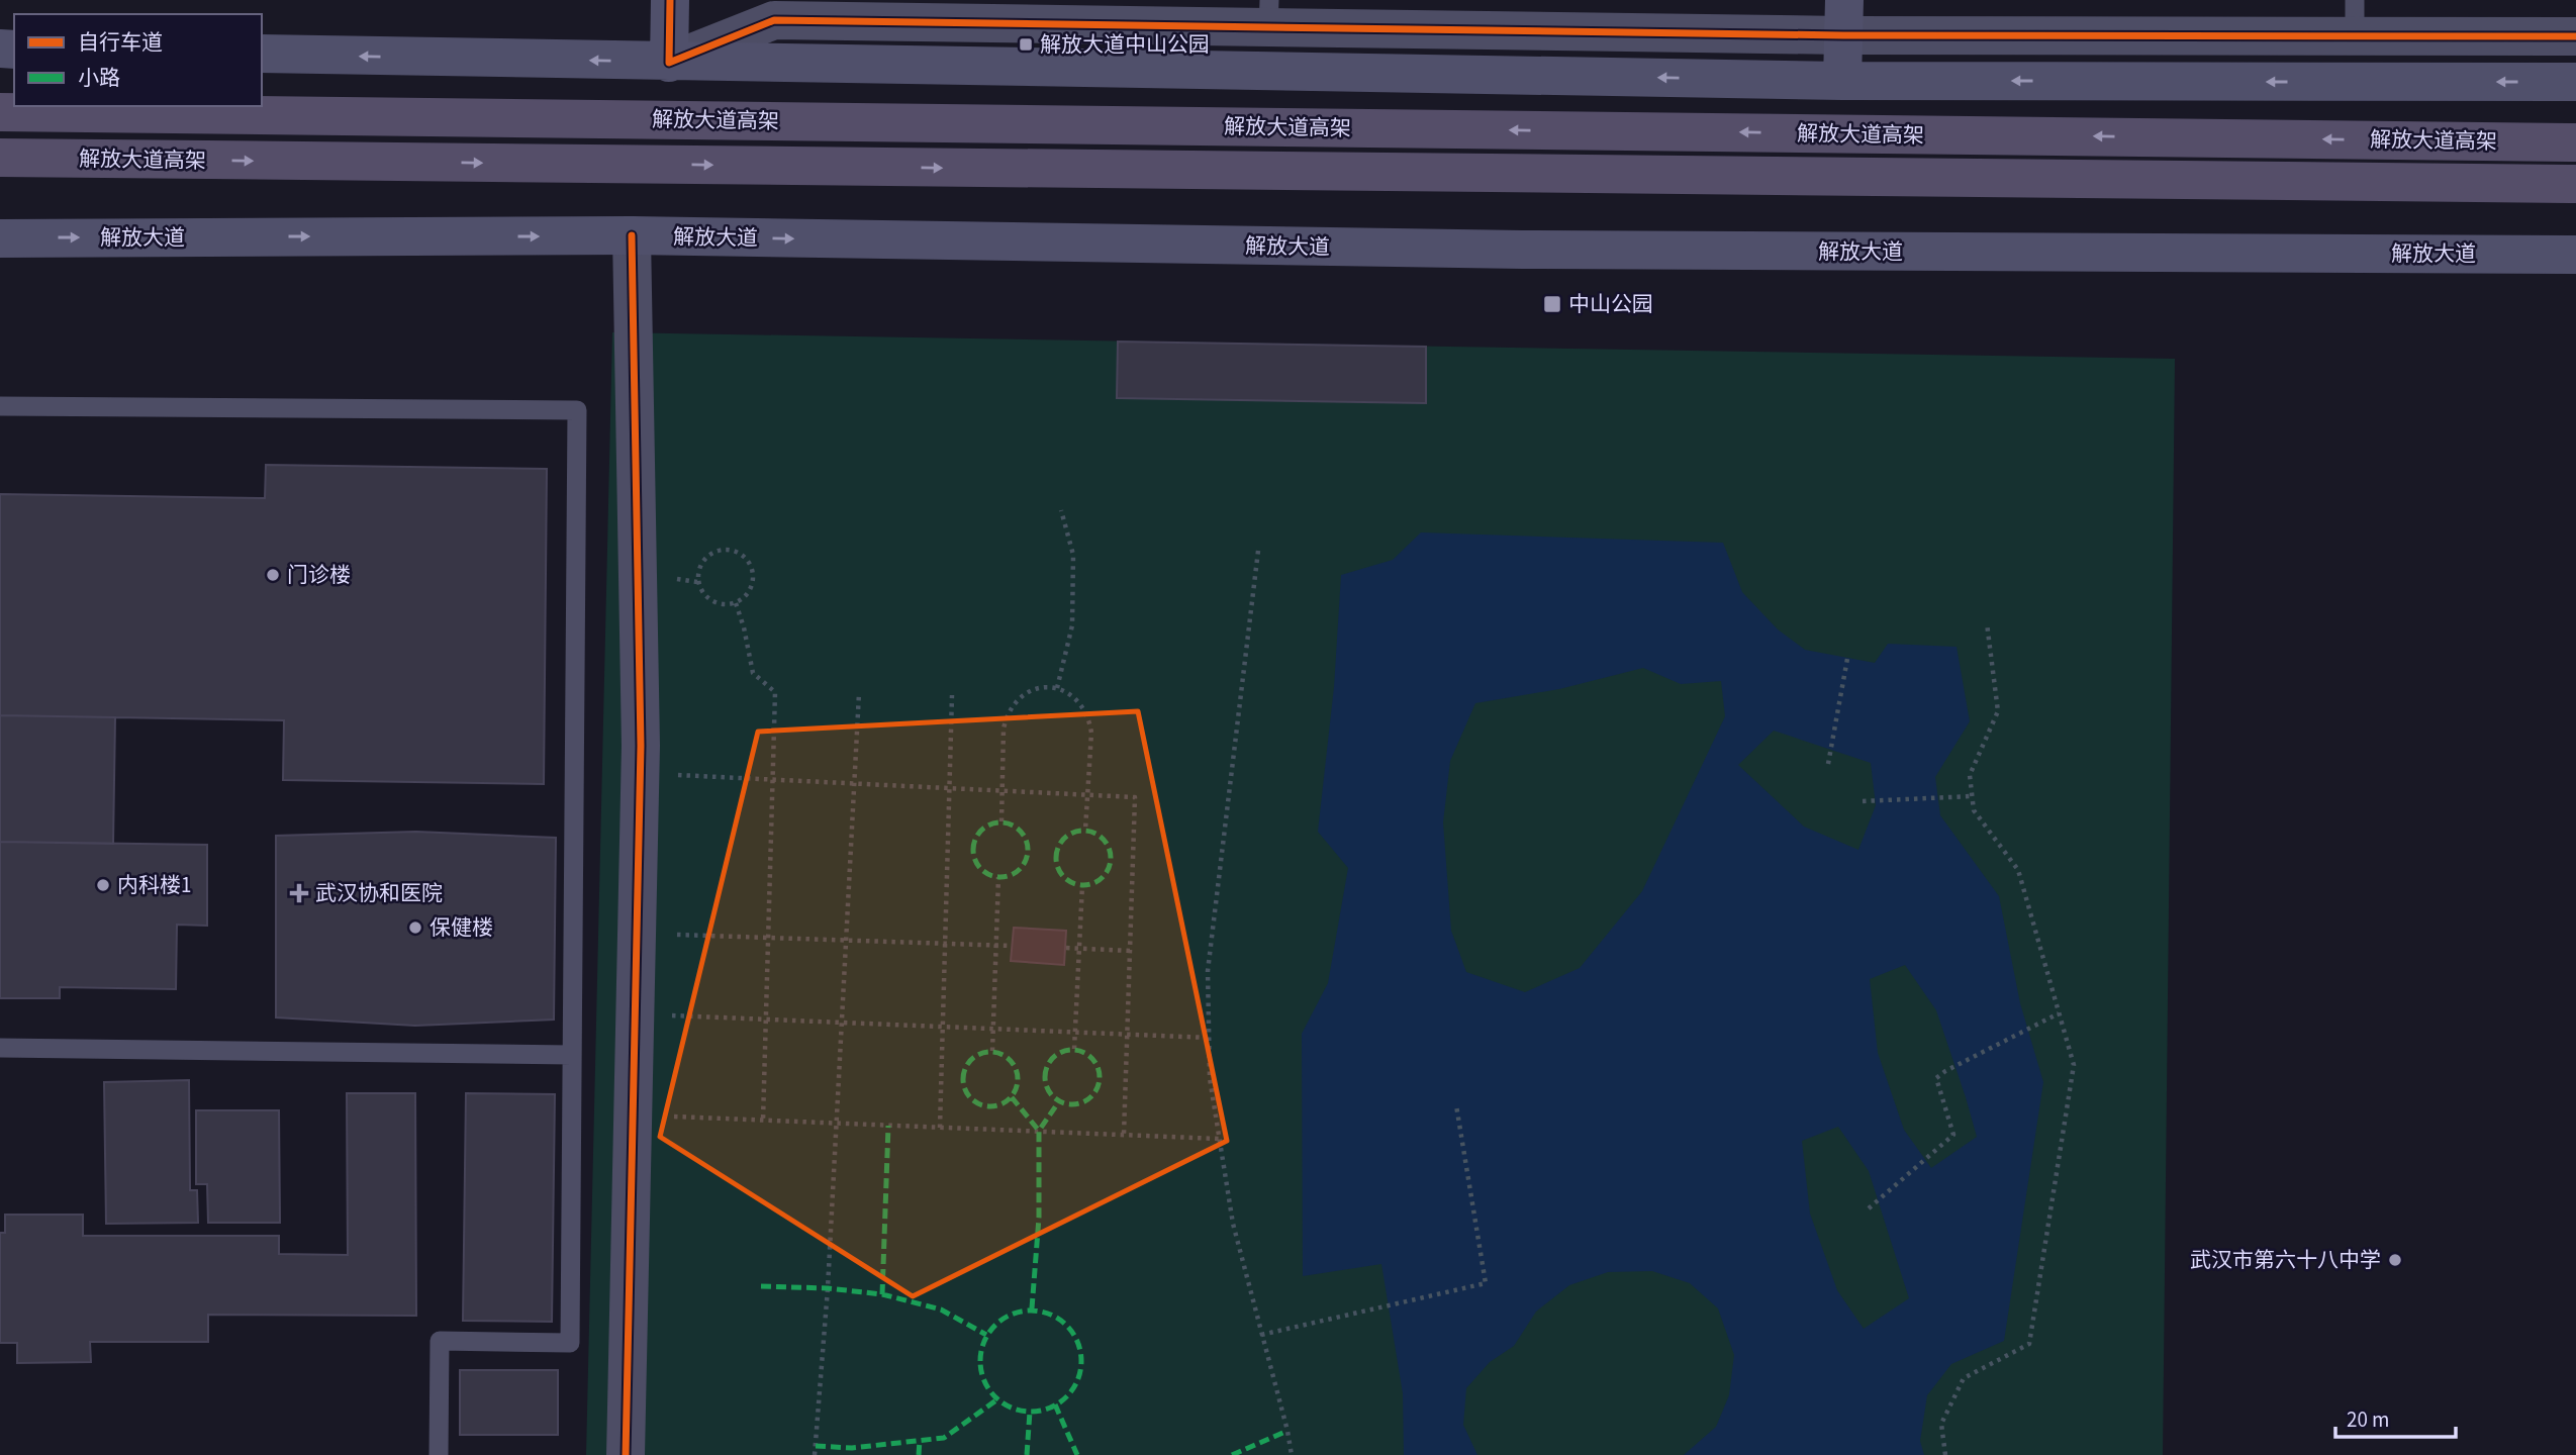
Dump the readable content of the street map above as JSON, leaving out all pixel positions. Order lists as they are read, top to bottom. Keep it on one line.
{"streets":{"main road":["解放大道高架","解放大道"]},"places":{"transit":["解放大道中山公园","中山公园"],"other":["门诊楼","内科楼1","保健楼","武汉市第六十八中学"],"health":["武汉协和医院"]},"legend":["自行车道","小路"],"scale_bar":"20 m"}
